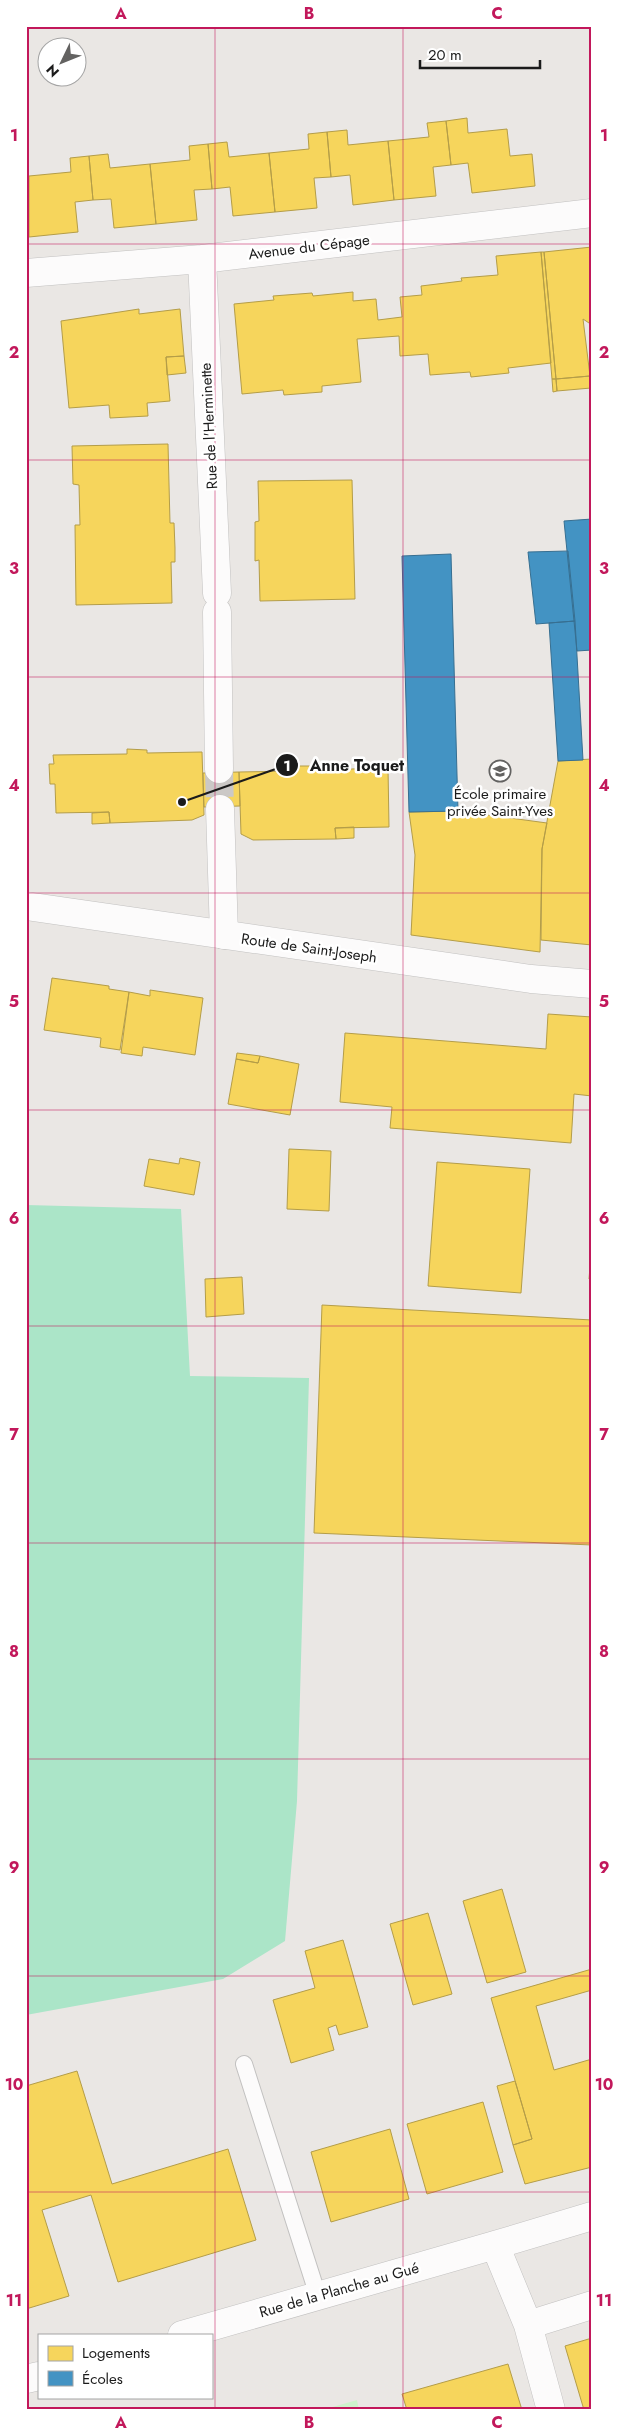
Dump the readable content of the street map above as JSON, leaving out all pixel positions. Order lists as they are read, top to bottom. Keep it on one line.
{"streets":{"street":["Avenue du Cépage","Rue de l'Herminette","Route de Saint-Joseph","Rue de la Planche au Gué"]},"crossings":[["Avenue du Cépage","Rue de l'Herminette"]],"places":{"school or university":["École primaire privée Saint-Yves"],"other":["Anne Toquet"]},"legend":["Logements","Écoles"],"scale_bar":"20 m","north":"bottom left","grid":{"columns":["A","B","C"],"rows":["1","2","3","4","5","6","7","8","9","10","11"]}}
